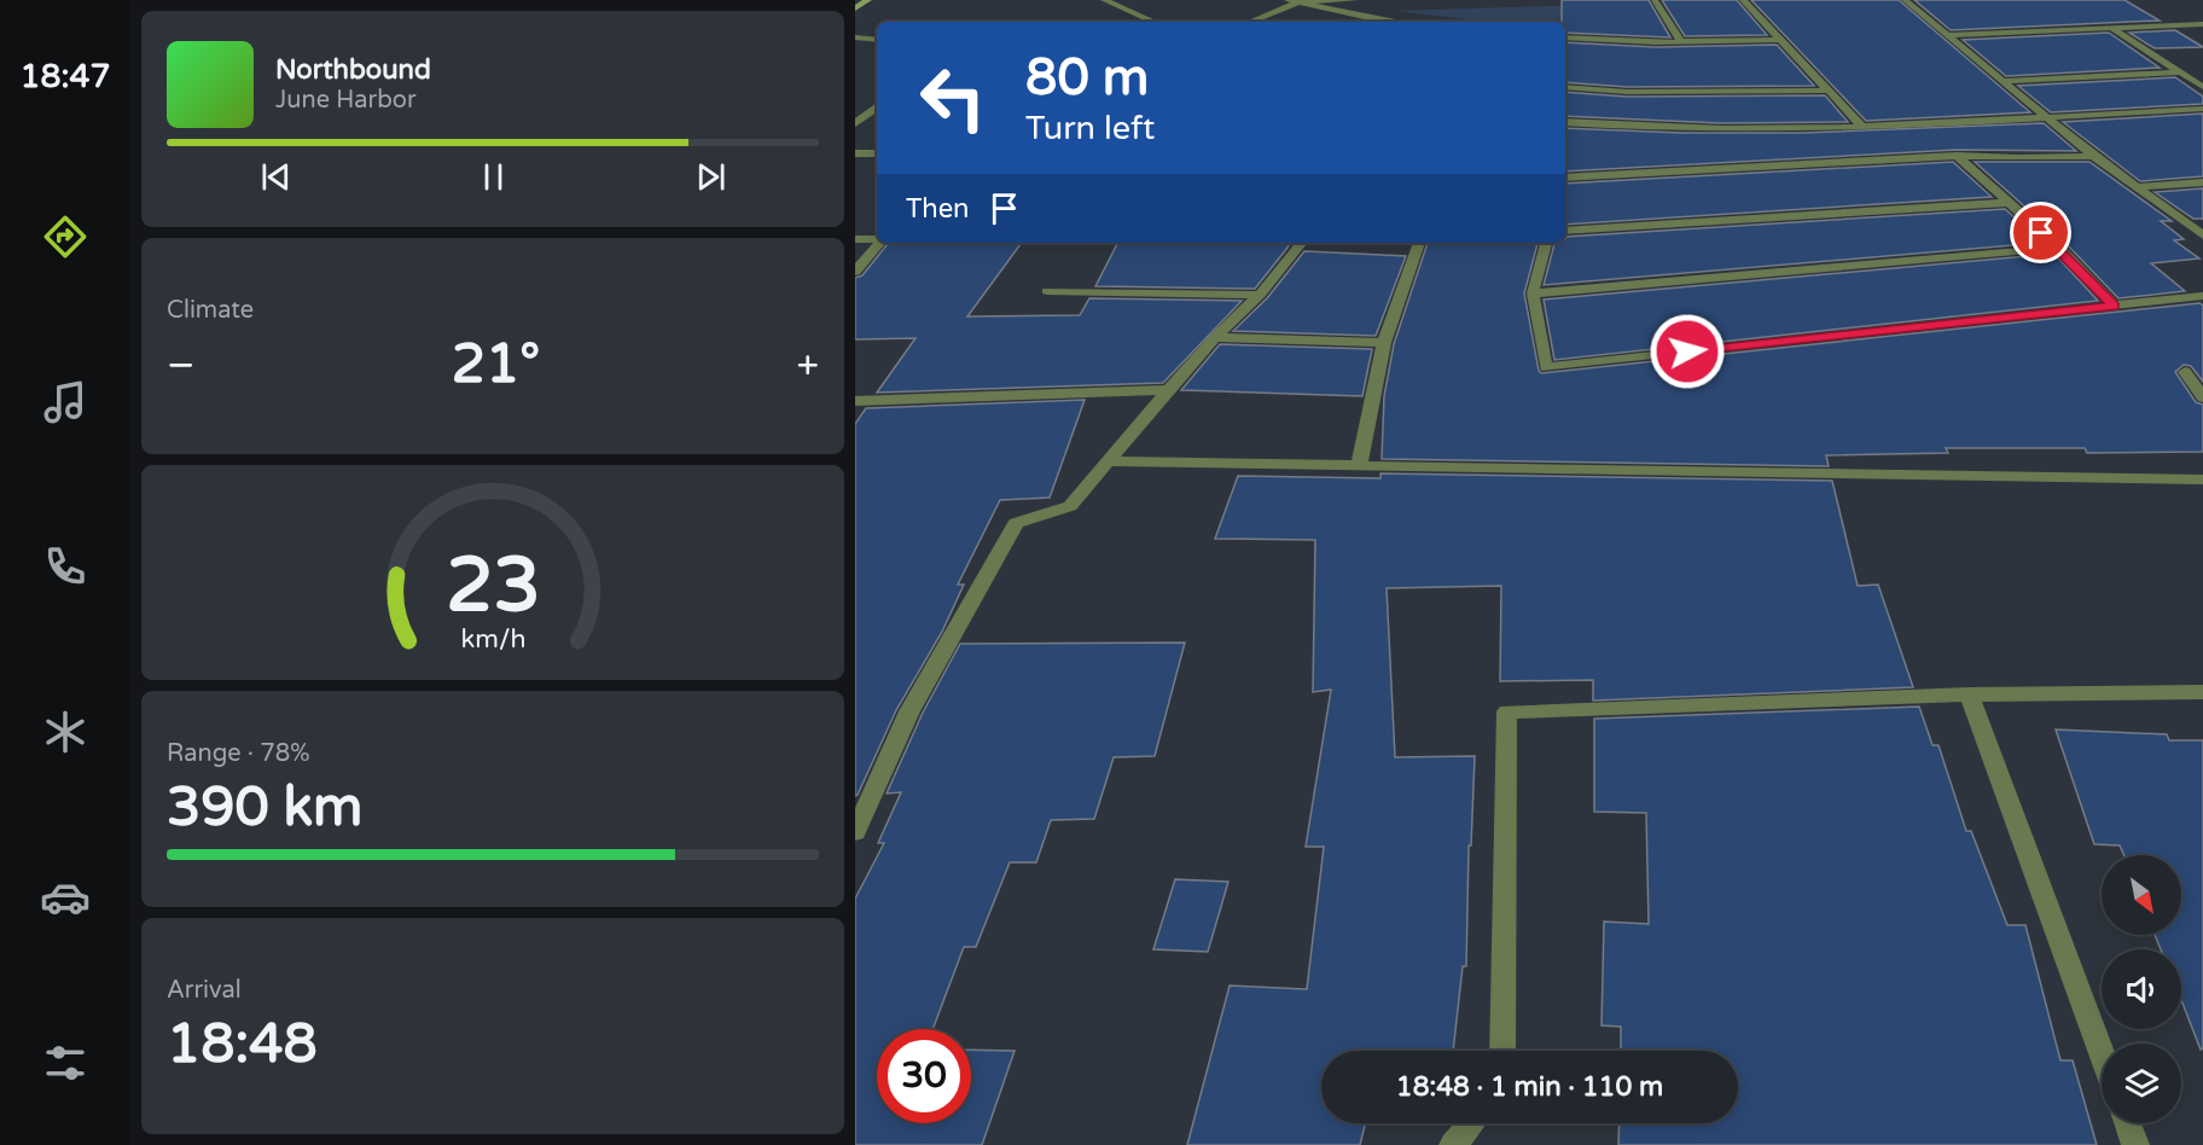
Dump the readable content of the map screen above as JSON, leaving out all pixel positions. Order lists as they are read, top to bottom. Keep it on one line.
{"north":"bottom right","page":{"tabs":"18:47","turn":["80 m","Turn left"],"song":["Northbound","June Harbor"],"then":"Then","tile":["Climate",["Range · 78%","390 km"],["Arrival","18:48"]],"heat":["−","21°","+"],"limit":"30","trip":"18:48 · 1 min · 110 m","gauge":["23","km/h"]}}
